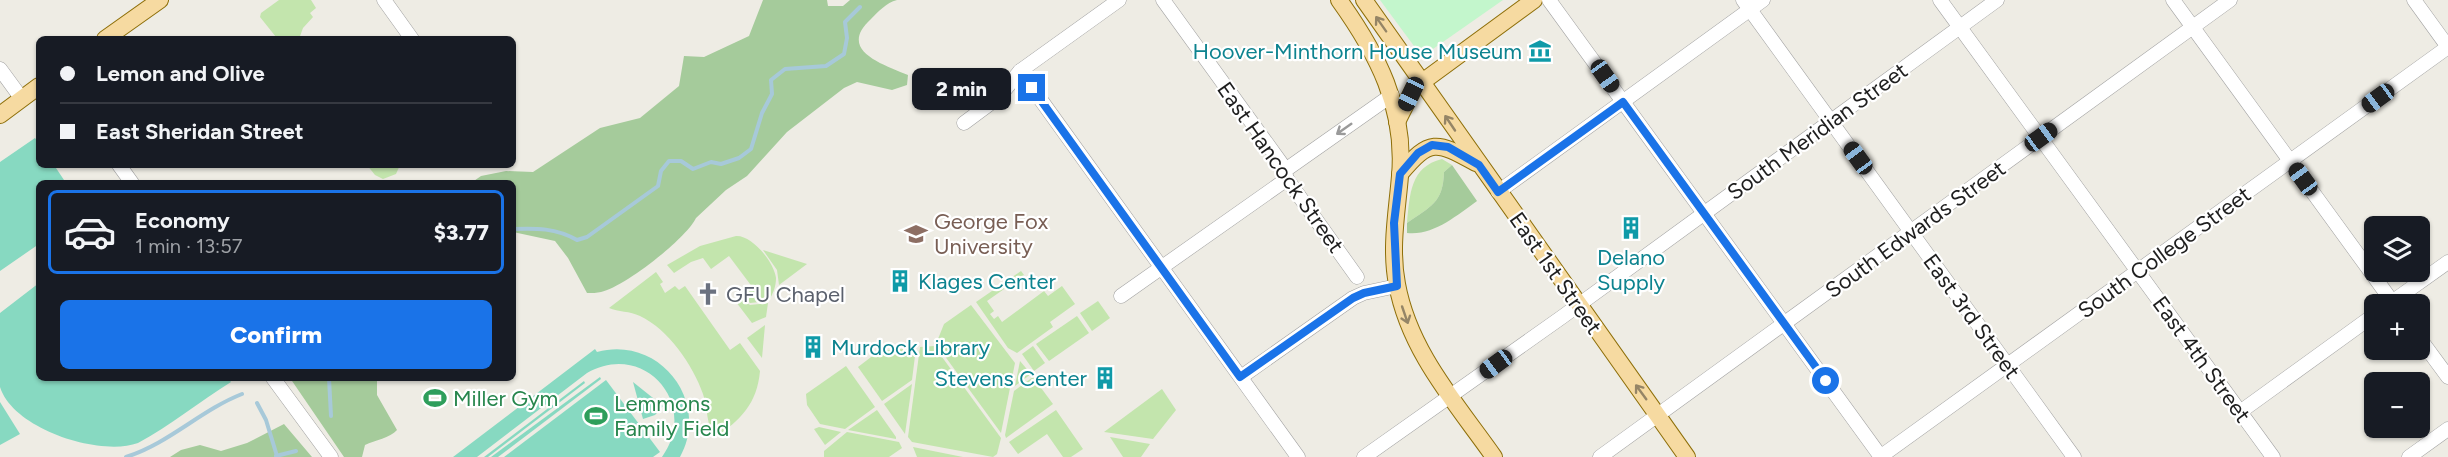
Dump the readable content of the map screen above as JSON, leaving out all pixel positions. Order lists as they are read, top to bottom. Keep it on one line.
{"streets":{"main road":["East 1st Street"],"street":["South Meridian Street","East Hancock Street","South Edwards Street","South College Street","East 3rd Street","East 4th Street"]},"crossings":[["South Meridian Street","East 1st Street"],["South Meridian Street","East 3rd Street"],["South Meridian Street","East 4th Street"],["South Edwards Street","East 1st Street"],["South Edwards Street","East 3rd Street"],["South Edwards Street","East 4th Street"],["South College Street","East 3rd Street"],["South College Street","East 4th Street"]],"places":{"museum":["Hoover-Minthorn House Museum"],"building":["Delano Supply","Klages Center","Murdock Library","Stevens Center"],"school or university":["George Fox University"],"church":["GFU Chapel"],"sports":["Miller Gym","Lemmons Family Field"]},"page":{"banner":["Lemon and Olive","East Sheridan Street"],"bubble":"2 min","list":[{"name":"Economy","note":"1 min · 13:57","value":"$3.77"}],"map_buttons":["+","−"],"buttons":"Confirm"}}
